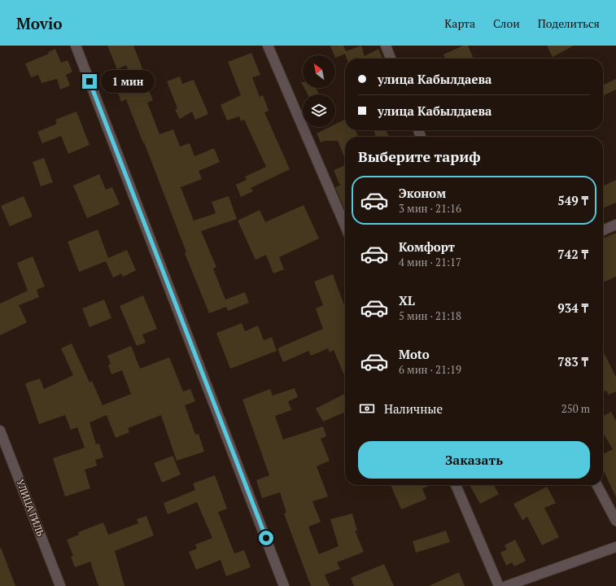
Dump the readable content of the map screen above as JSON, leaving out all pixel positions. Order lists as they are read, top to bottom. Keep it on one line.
{"streets":{"street":["УЛИЦА ГИЛЬ"]},"north":"top left","page":{"header":"Movio","nav":["Карта","Слои","Поделиться"],"banner":["улица Кабылдаева","улица Кабылдаева"],"bubble":"1 мин","heading":"Выберите тариф","list":[{"name":"Эконом","note":"3 мин · 21:16","value":"549 ₸"},{"name":"Комфорт","note":"4 мин · 21:17","value":"742 ₸"},{"name":"XL","note":"5 мин · 21:18","value":"934 ₸"},{"name":"Moto","note":"6 мин · 21:19","value":"783 ₸"}],"pay":["Наличные","250 m"],"buttons":"Заказать"}}
